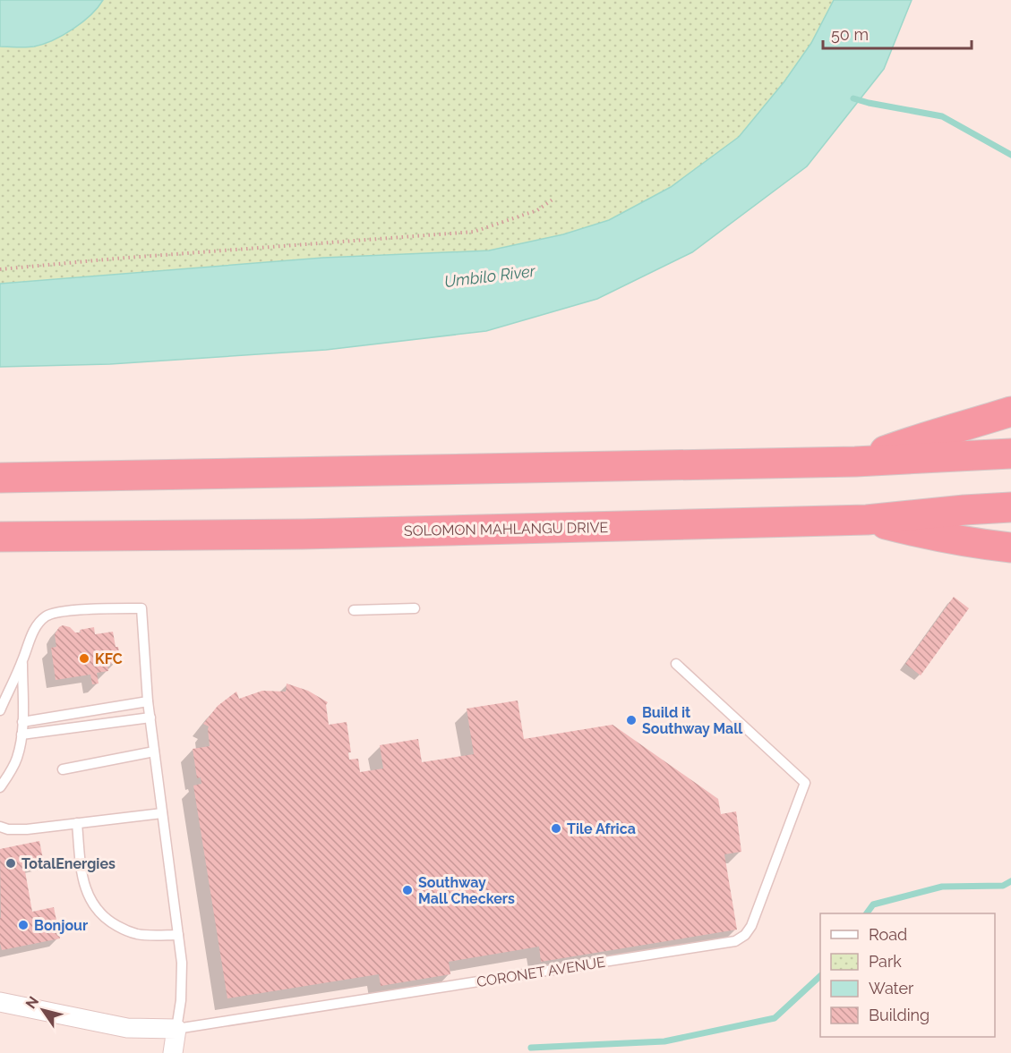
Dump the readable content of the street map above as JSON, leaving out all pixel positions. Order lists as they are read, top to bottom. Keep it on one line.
{"streets":{"highway":["SOLOMON MAHLANGU DRIVE"],"street":["CORONET AVENUE"]},"water":["Umbilo River"],"places":["KFC","Build it Southway Mall","Tile Africa","TotalEnergies","Southway Mall Checkers","Bonjour"],"legend":["Road","Park","Water","Building"],"scale_bar":"50 m","north":"top left"}
